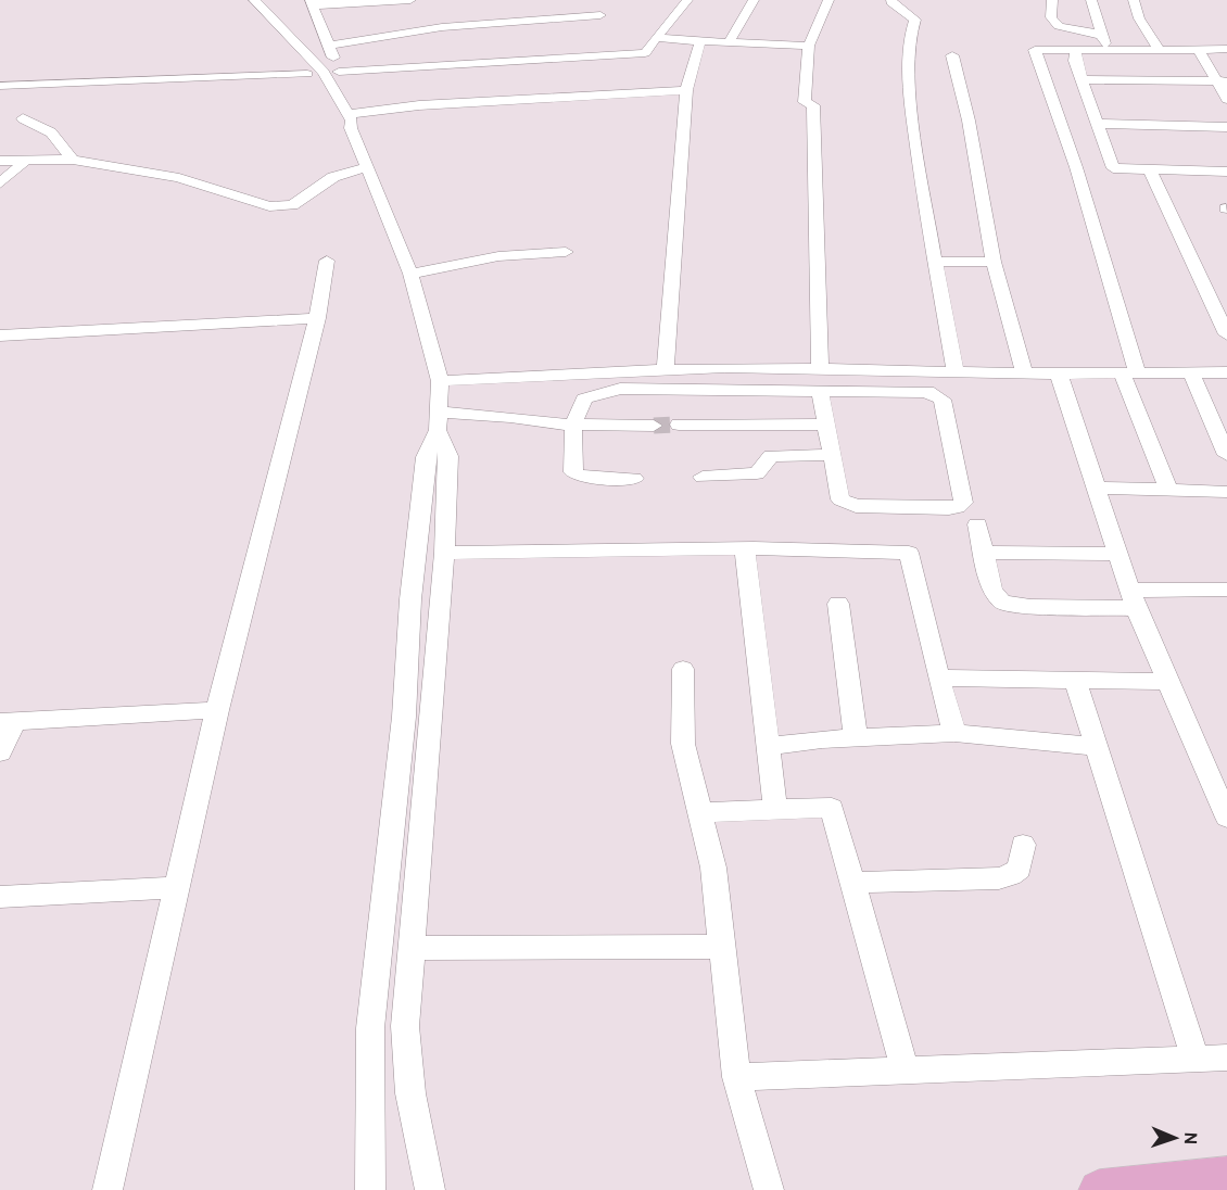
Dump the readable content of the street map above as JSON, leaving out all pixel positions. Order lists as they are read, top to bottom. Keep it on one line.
{"north":"right"}
